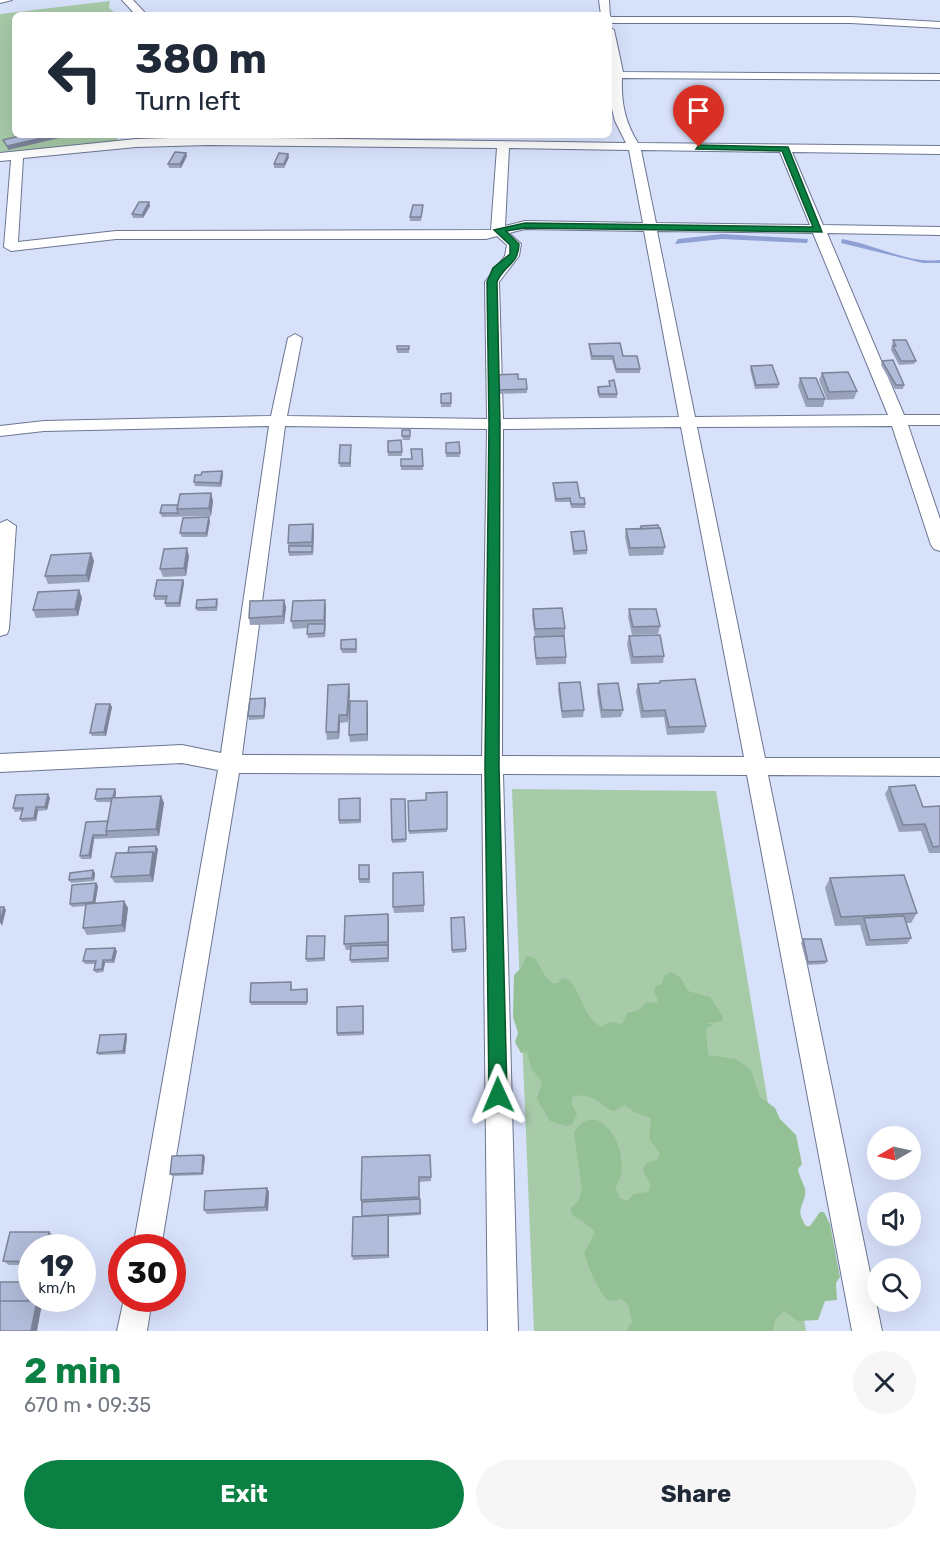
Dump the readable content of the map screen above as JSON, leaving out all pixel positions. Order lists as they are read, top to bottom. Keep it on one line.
{"north":"left","page":{"turn":["380 m","Turn left"],"speed":"19 km/h","limit":"30","heading":["2 min","670 m · 09:35"],"buttons":["Exit","Share"]}}
